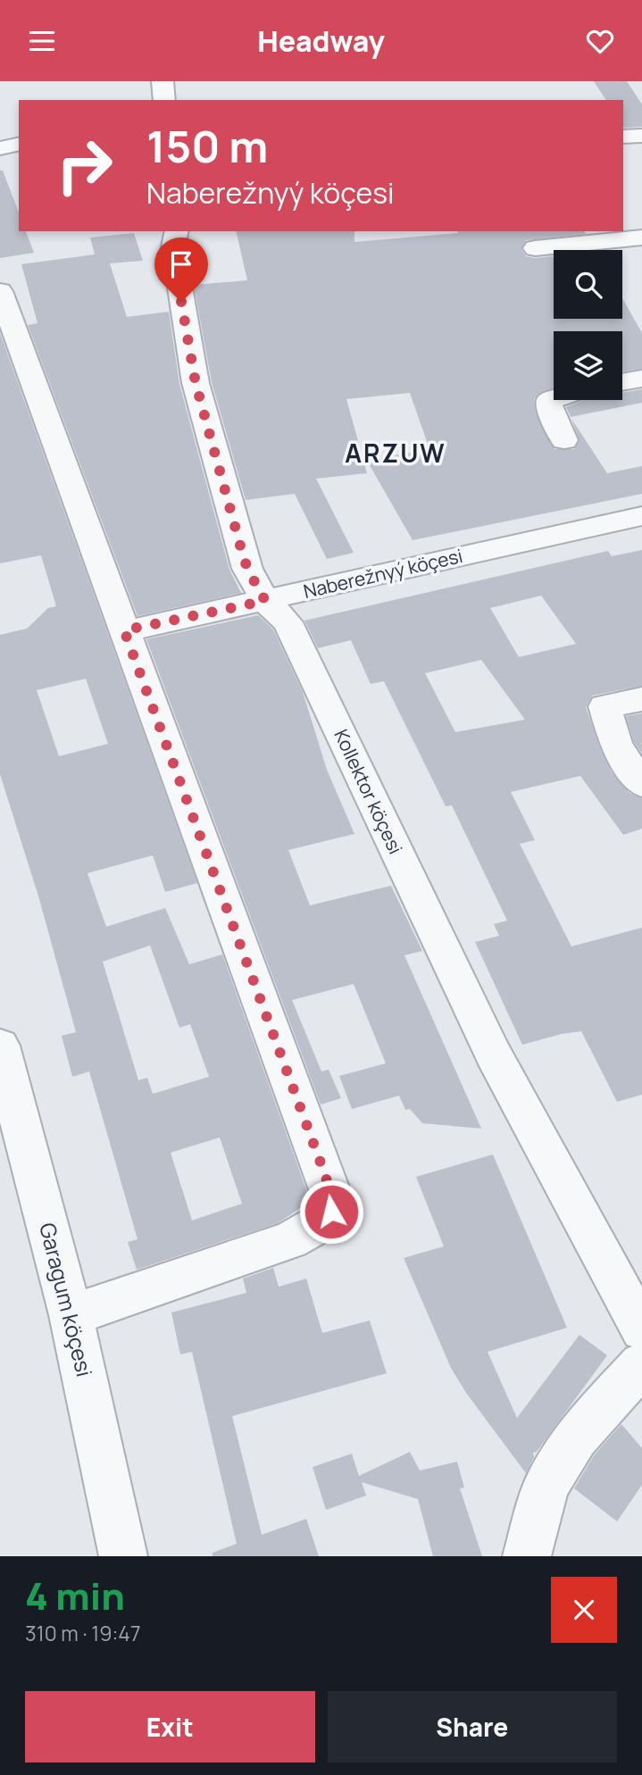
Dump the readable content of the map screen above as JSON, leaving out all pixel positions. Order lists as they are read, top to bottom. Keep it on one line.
{"streets":{"street":["Naberežnyý köçesi","Kollektor köçesi","Garagum köçesi"]},"crossings":[["Naberežnyý köçesi","Kollektor köçesi"]],"districts":["ARZUW"],"page":{"header":"Headway","turn":["150 m","Naberežnyý köçesi"],"heading":["4 min","310 m · 19:47"],"buttons":["Exit","Share"]}}
